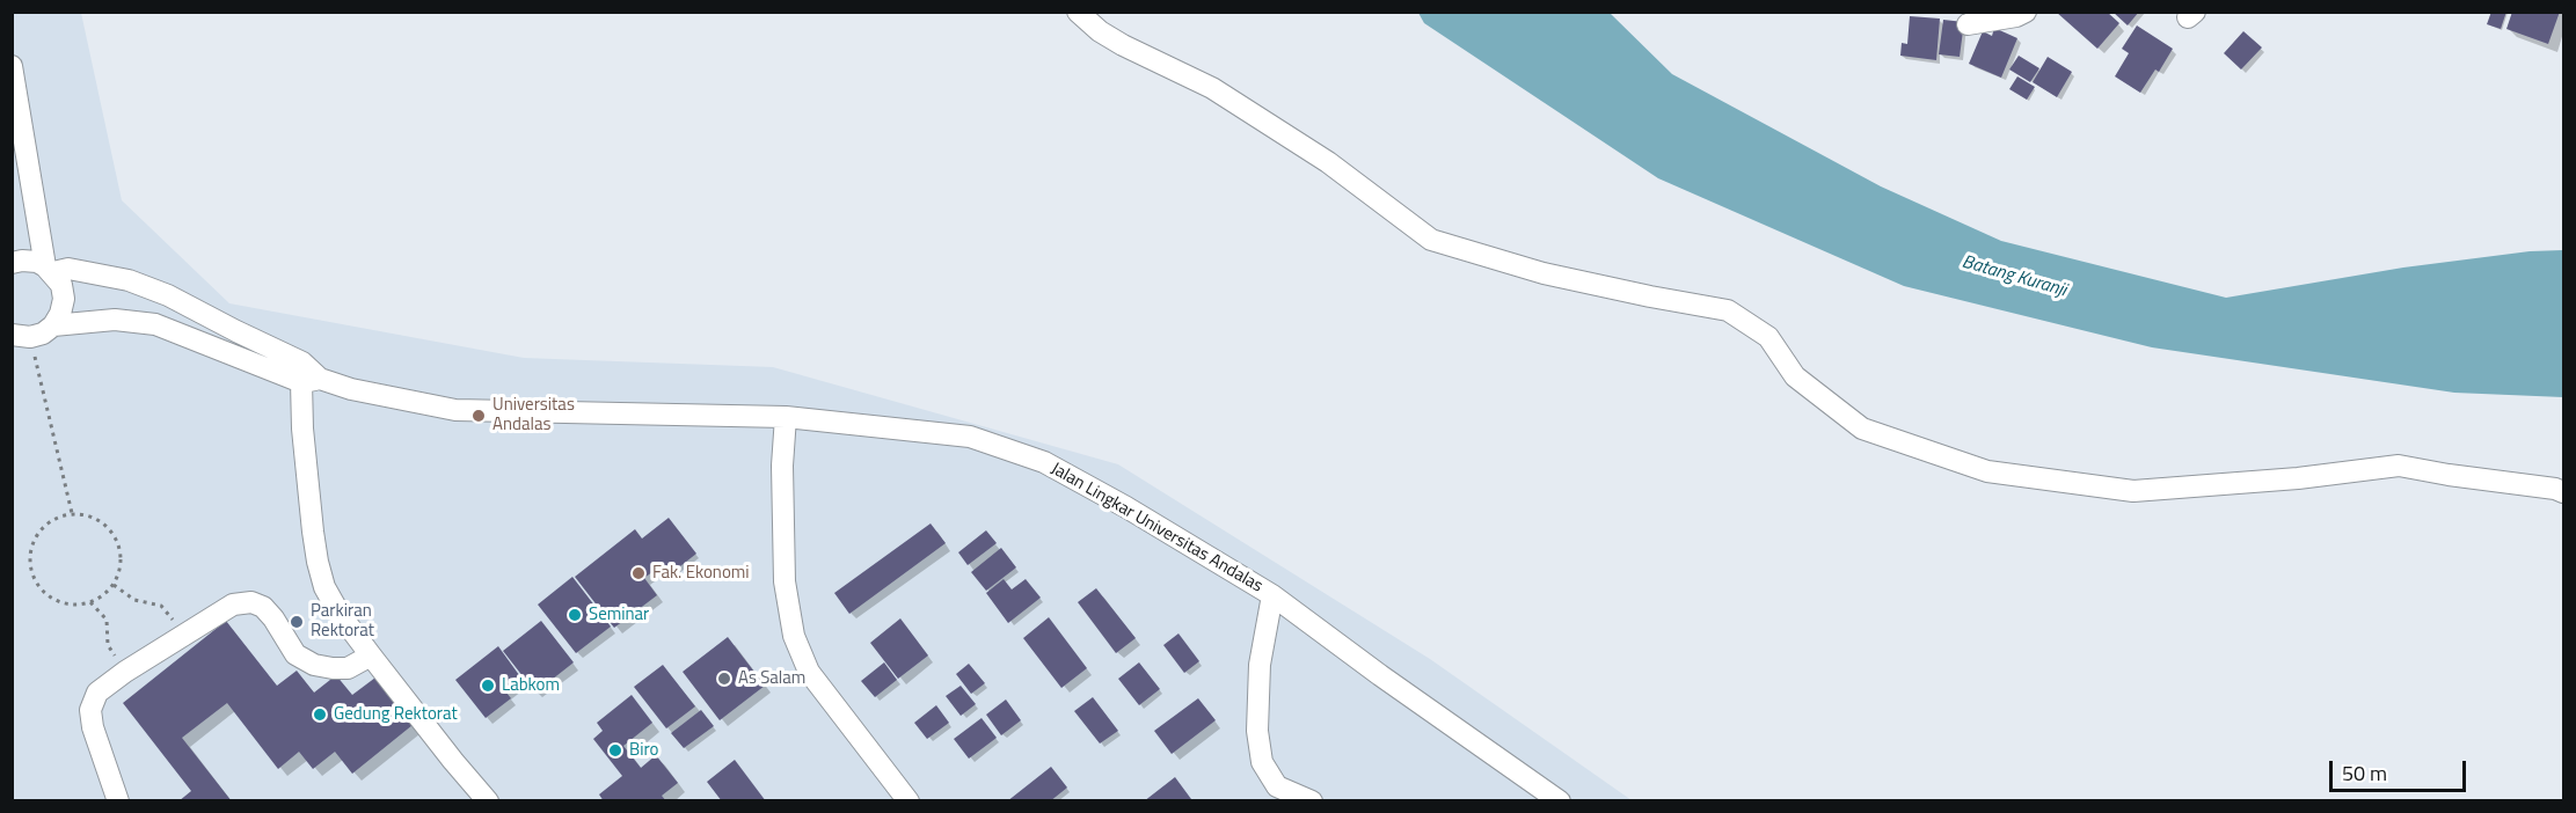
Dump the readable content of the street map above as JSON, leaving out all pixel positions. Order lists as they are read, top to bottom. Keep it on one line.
{"streets":{"street":["Jalan Lingkar Universitas Andalas"]},"water":["Batang Kuranji"],"places":["Universitas Andalas","Fak. Ekonomi","Seminar","Parkiran Rektorat","As Salam","Labkom","Gedung Rektorat","Biro"],"scale_bar":"50 m"}
